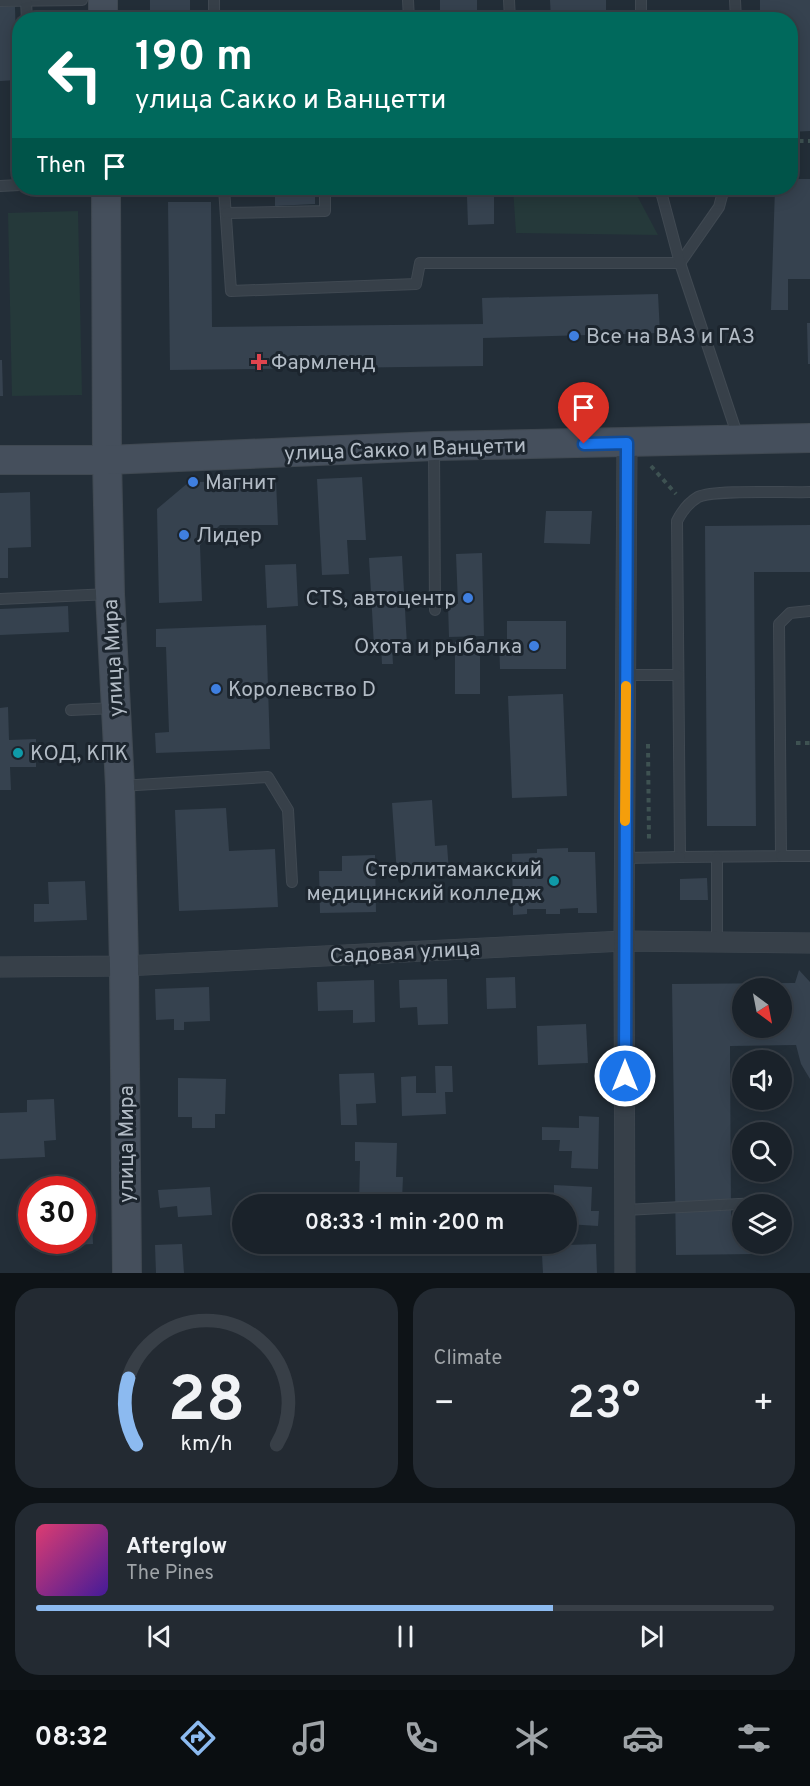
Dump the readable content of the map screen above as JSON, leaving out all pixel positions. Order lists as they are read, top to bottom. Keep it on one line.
{"streets":{"main road":["улица Сакко и Ванцетти","улица Мира"],"street":["Садовая улица"]},"crossings":[["улица Сакко и Ванцетти","улица Мира"],["улица Мира","Садовая улица"]],"places":{"other":["Все на ВАЗ и ГАЗ","Магнит","Лидер","СTS, автоцентр","Охота и рыбалка","Королевство D","КОД, КПК","Стерлитамакский медицинский колледж"],"health":["Фармленд"]},"north":"bottom right","page":{"turn":["190 m","улица Сакко и Ванцетти"],"then":"Then","limit":"30","trip":"08:33 · 1 min · 200 m","tile":"Climate","heat":["−","23°","+"],"song":["Afterglow","The Pines"],"tabs":"08:32","gauge":["28","km/h"]}}
